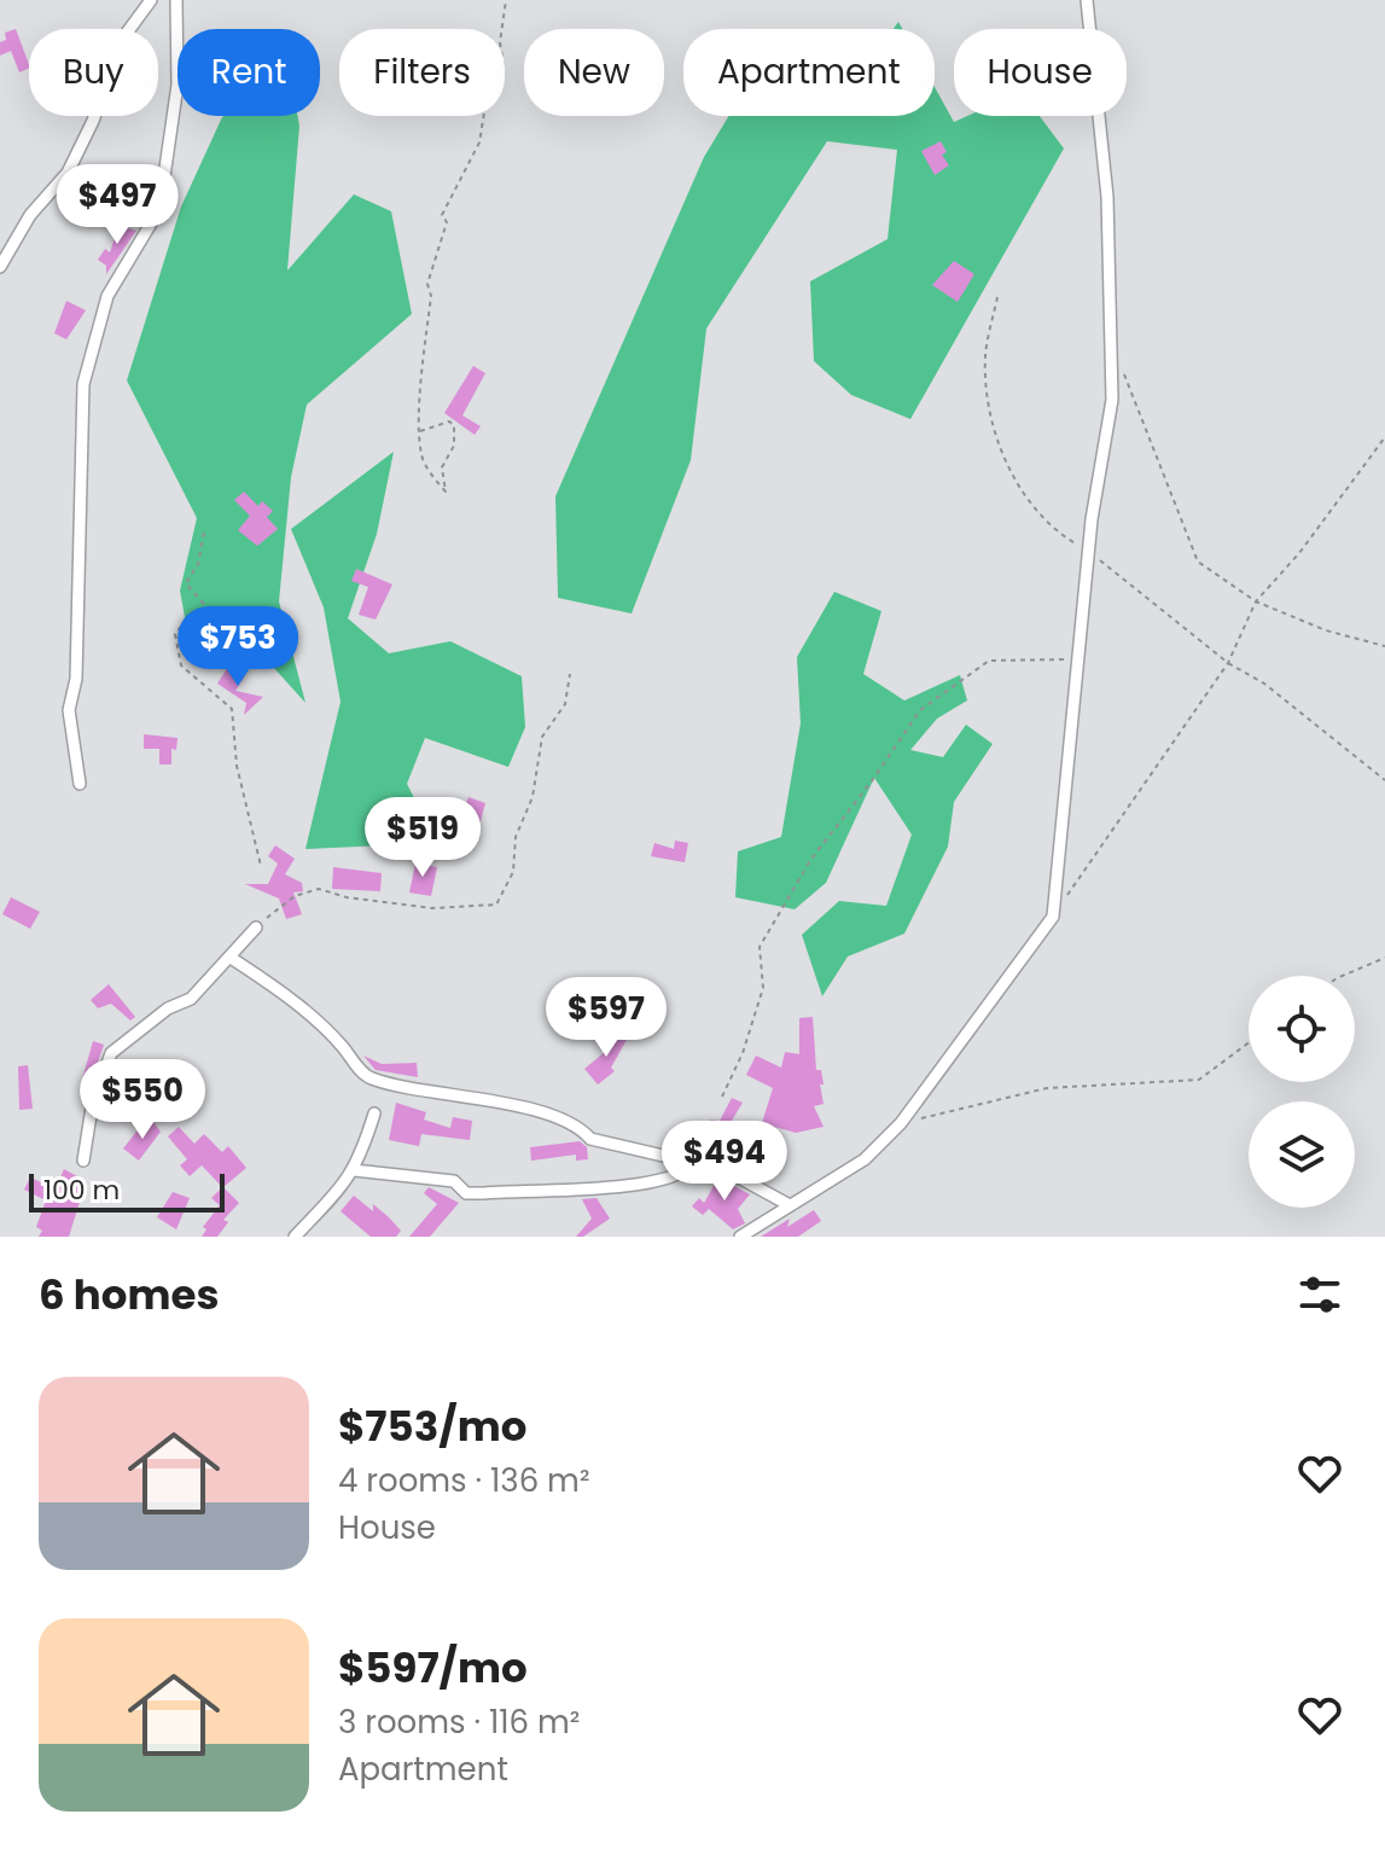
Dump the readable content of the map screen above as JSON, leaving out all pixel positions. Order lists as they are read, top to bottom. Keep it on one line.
{"scale_bar":"100 m","page":{"chip":["Buy","Rent","Filters","New","Apartment","House"],"price":["$497","$753","$519","$597","$550","$494"],"scale":"100 m","heading":"6 homes","list":[{"name":"$753/mo","note":"4 rooms · 136 m² · House"},{"name":"$597/mo","note":"3 rooms · 116 m² · Apartment"}]}}
